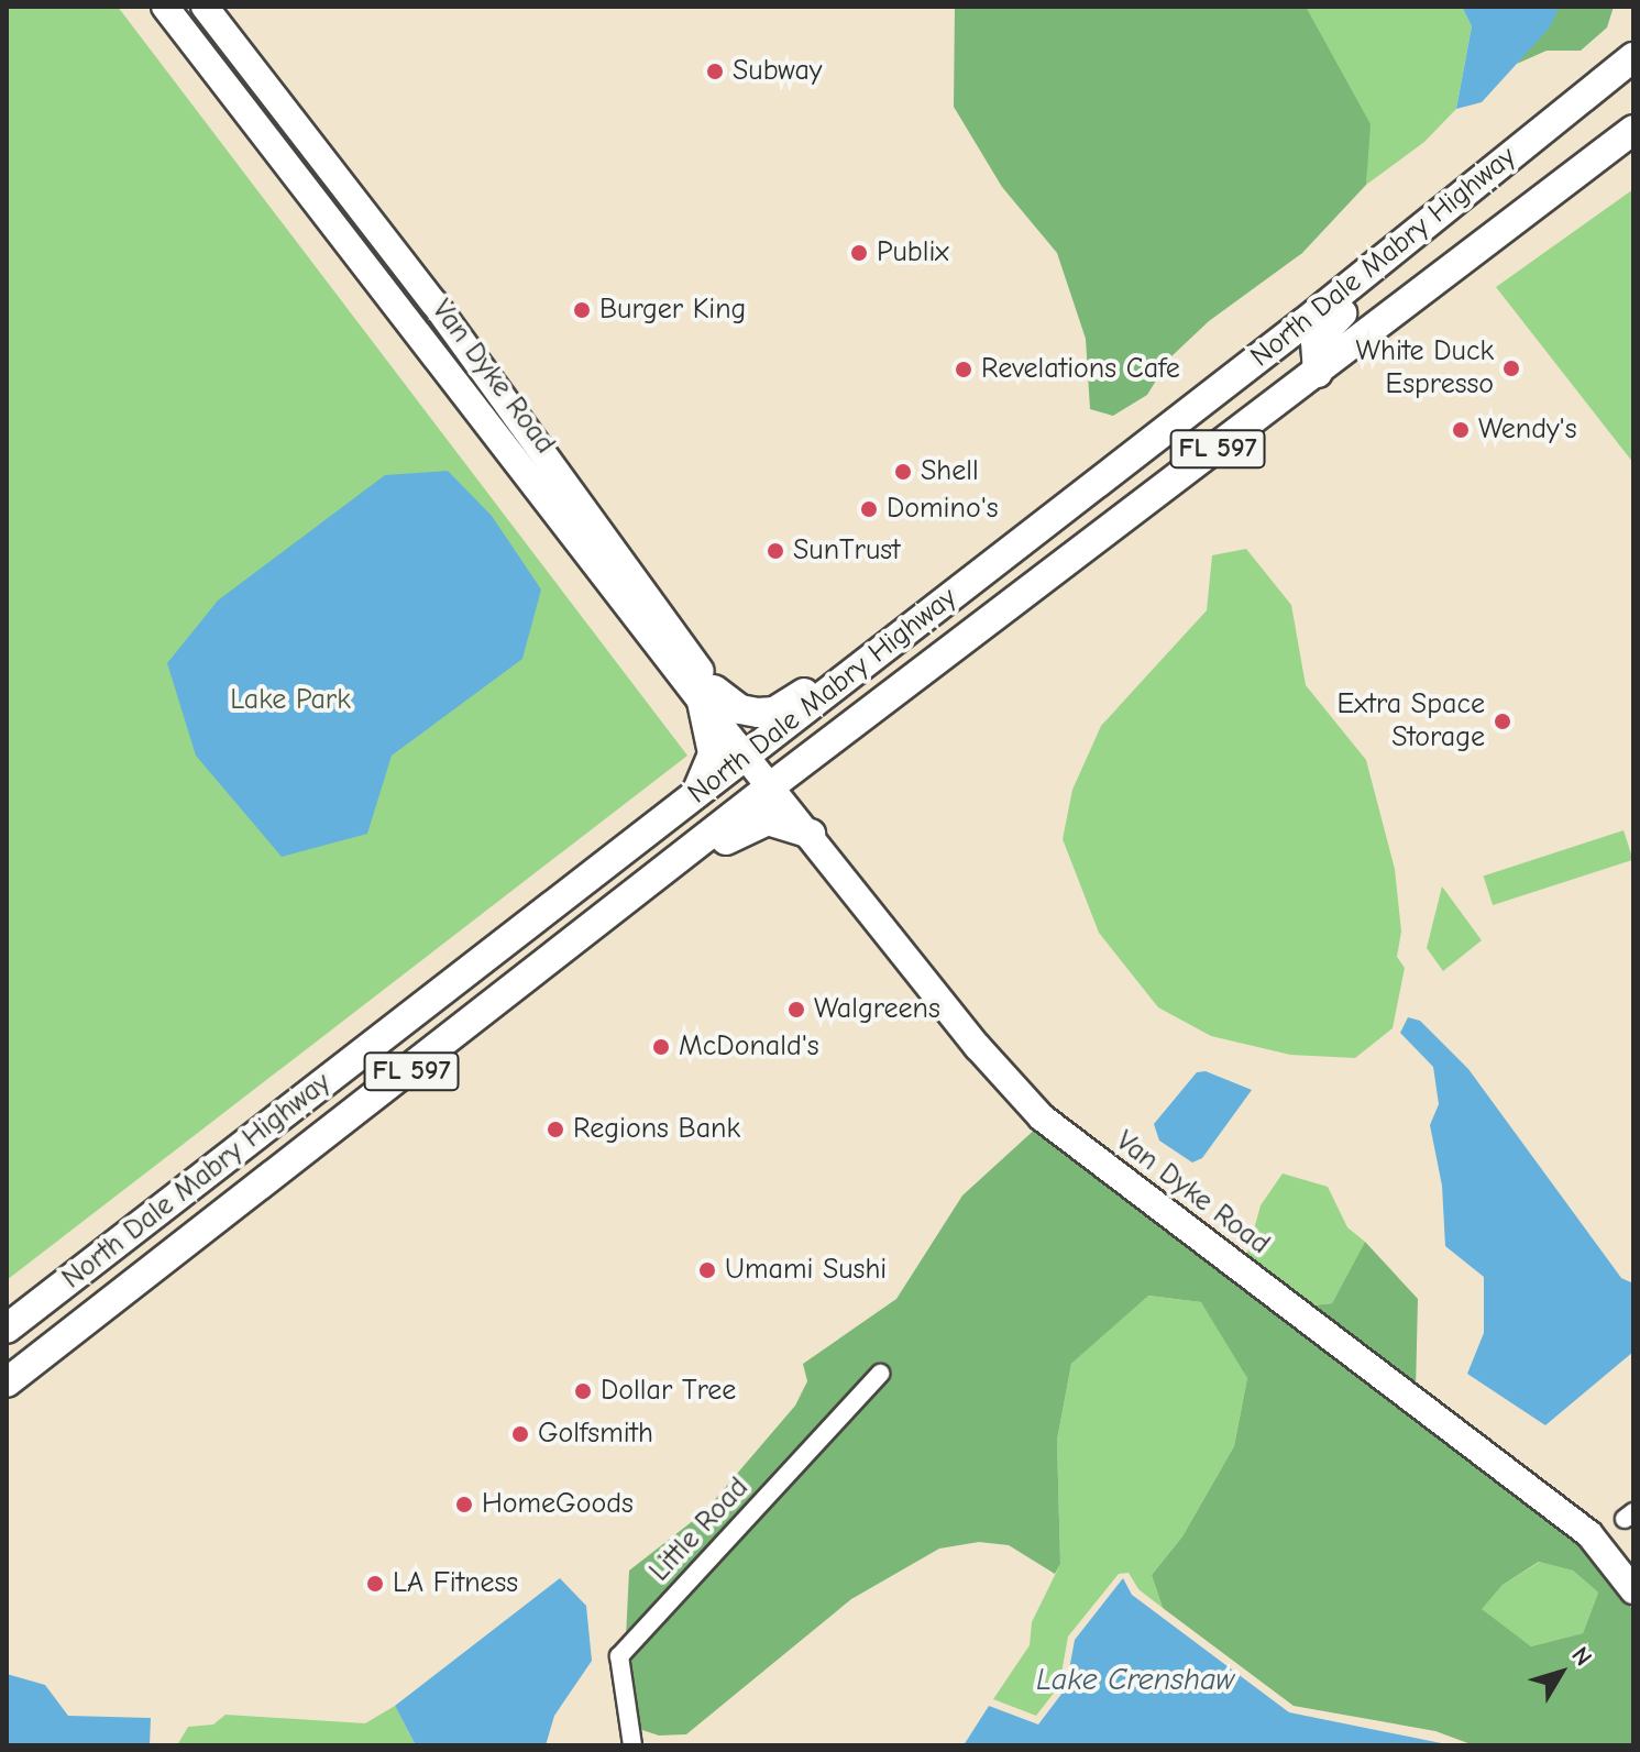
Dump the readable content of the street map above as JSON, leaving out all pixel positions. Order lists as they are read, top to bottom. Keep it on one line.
{"streets":{"main road":["North Dale Mabry Highway","Van Dyke Road","FL 597"],"street":["Little Road"]},"crossings":[["North Dale Mabry Highway","Van Dyke Road"]],"water":["Lake Crenshaw"],"parks":["Lake Park"],"places":["Subway","Publix","Burger King","White Duck Espresso","Revelations Cafe","Wendy's","Shell","Domino's","SunTrust","Extra Space Storage","Walgreens","McDonald's","Regions Bank","Umami Sushi","Dollar Tree","Golfsmith","HomeGoods","LA Fitness"],"north":"top right"}
